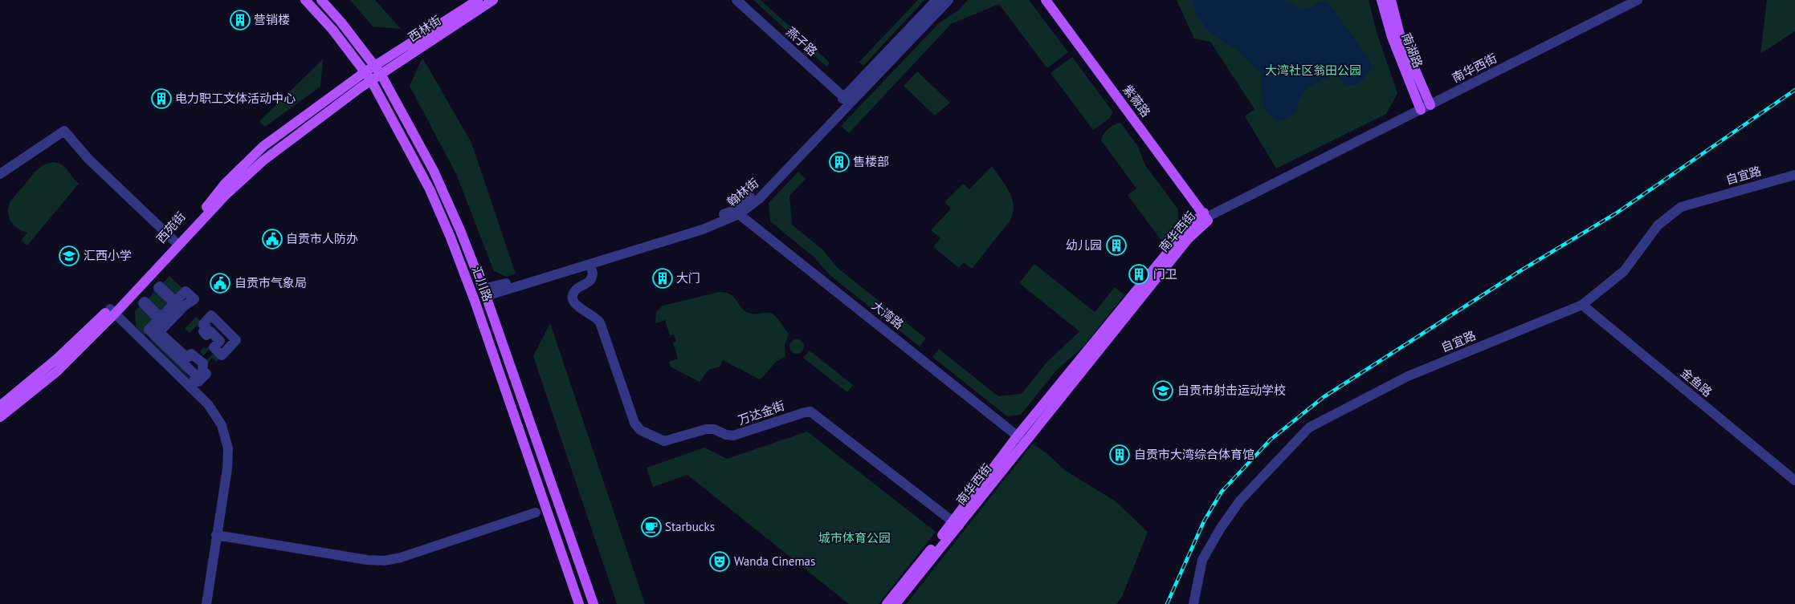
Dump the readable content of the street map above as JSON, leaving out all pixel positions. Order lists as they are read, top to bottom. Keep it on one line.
{"streets":{"main road":["西林街","南湖路","南华西街","紫薇路","西苑街","汇川路"],"street":["燕子路","自宜路","翰林街","大湾路","金鱼路","万达金街"]},"crossings":[["西林街","西苑街"],["西林街","汇川路"],["燕子路","翰林街"],["南湖路","南华西街"],["南华西街","紫薇路"],["南华西街","大湾路"],["南华西街","万达金街"],["自宜路","金鱼路"],["翰林街","汇川路"],["翰林街","大湾路"],["翰林街","万达金街"],["西苑街","汇川路"]],"parks":["大湾社区翁田公园","城市体育公园"],"places":{"building":["营销楼","电力职工文体活动中心","售楼部","幼儿园","门卫","大门","自贡市大湾综合体育馆"],"public building":["自贡市人防办","自贡市气象局"],"school or university":["汇西小学","自贡市射击运动学校"],"cafe":["Starbucks"],"theatre":["Wanda Cinemas"]}}
